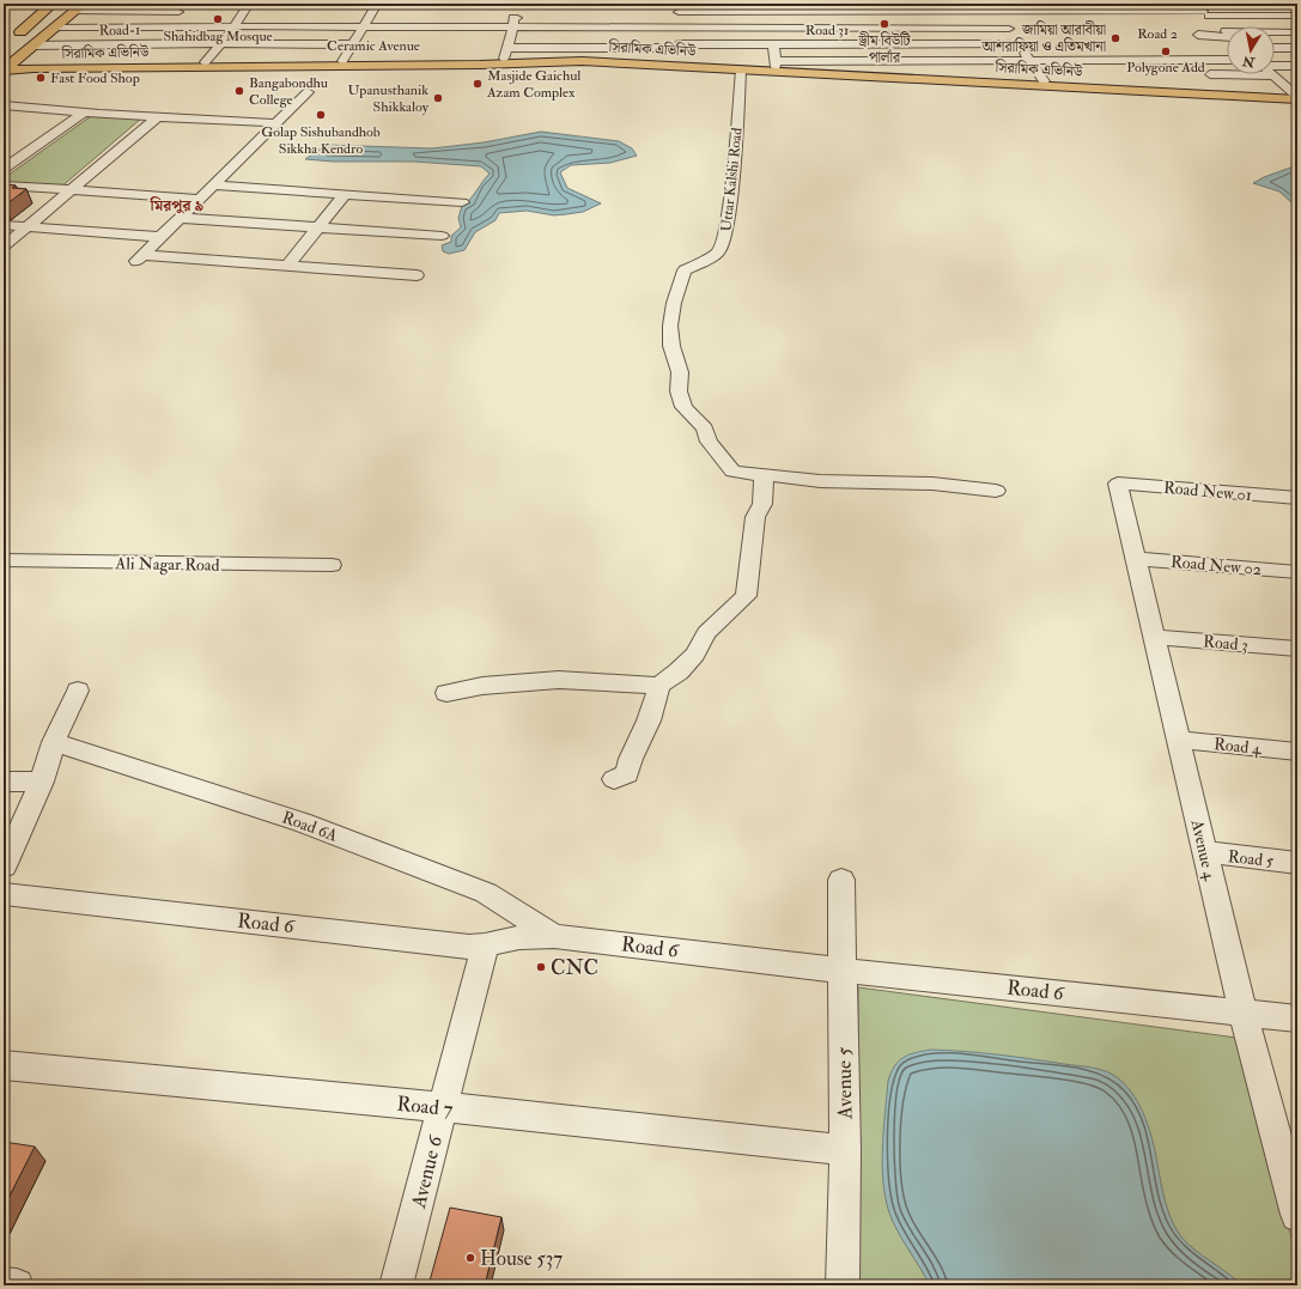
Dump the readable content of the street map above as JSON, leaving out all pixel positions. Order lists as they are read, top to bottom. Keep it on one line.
{"streets":{"main road":["Ceramic Avenue","সিরামিক এভিনিউ"],"street":["Road-1","Road 31","Uttar Kalshi Road","Road New 01","Ali Nagar Road","Road New 02","Road 3","Road 4","Road 6A","Avenue 4","Road 5","Road 6","Avenue 5","Road 7","Avenue 6"]},"crossings":[["Ceramic Avenue","সিরামিক এভিনিউ"],["Ceramic Avenue","Uttar Kalshi Road"],["সিরামিক এভিনিউ","Uttar Kalshi Road"],["Road New 01","Avenue 4"],["Road New 02","Avenue 4"],["Road 3","Avenue 4"],["Road 4","Avenue 4"],["Road 6A","Road 6"],["Avenue 4","Road 5"],["Avenue 4","Road 6"],["Road 6","Avenue 5"],["Road 6","Avenue 6"],["Avenue 5","Road 7"],["Road 7","Avenue 6"]],"districts":["মিরপুর ৯"],"places":["Shahidbag Mosque","ড্রীম বিউটি পার্লার","জামিয়া আরাবীয়া আশরাফিয়া ও এতিমখানা","Polygone Add","Fast Food Shop","Masjide Gaichul Azam Complex","Bangabondhu College","Upanusthanik Shikkaloy","Golap Sishubandhob Sikkha Kendro","CNC","House 537"],"north":"bottom"}
